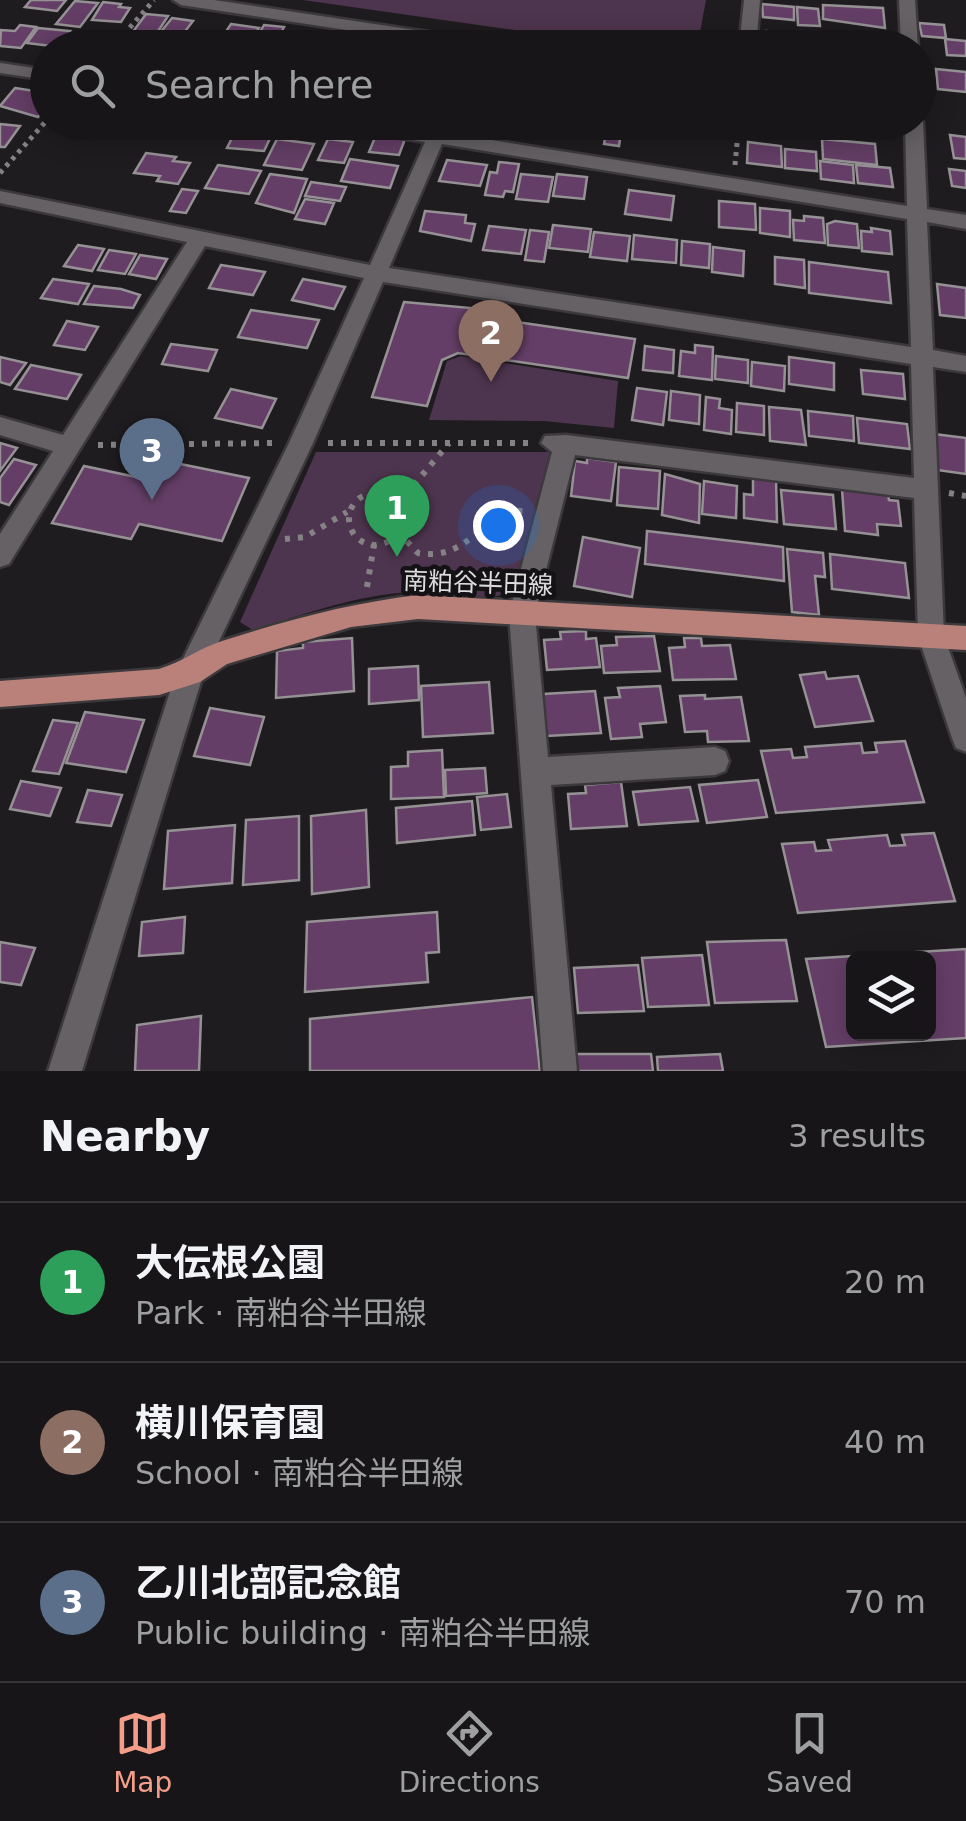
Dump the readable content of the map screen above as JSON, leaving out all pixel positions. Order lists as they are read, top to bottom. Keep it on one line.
{"streets":{"main road":["南粕谷半田線"]},"page":{"search":"Search here","pins":["2","3","1"],"heading":["Nearby","3 results"],"list":[{"mark":"1","name":"大伝根公園","note":"Park · 南粕谷半田線","value":"20 m"},{"mark":"2","name":"横川保育園","note":"School · 南粕谷半田線","value":"40 m"},{"mark":"3","name":"乙川北部記念館","note":"Public building · 南粕谷半田線","value":"70 m"}],"nav":["Map","Directions","Saved"]}}
